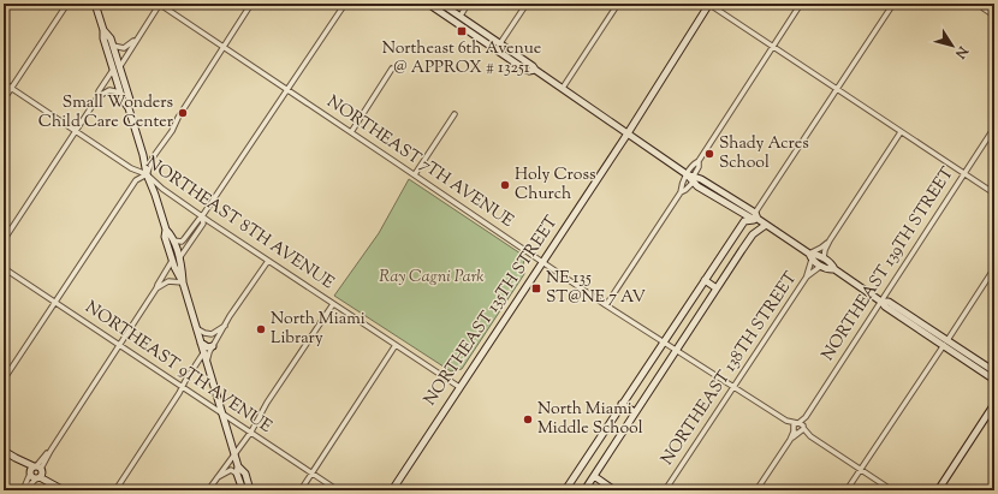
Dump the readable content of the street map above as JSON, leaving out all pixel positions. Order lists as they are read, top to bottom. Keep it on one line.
{"streets":{"main road":["NORTHEAST 135TH STREET"],"street":["NORTHEAST 7TH AVENUE","NORTHEAST 8TH AVENUE","NORTHEAST 139TH STREET","NORTHEAST 9TH AVENUE","NORTHEAST 138TH STREET"]},"crossings":[["NORTHEAST 7TH AVENUE","NORTHEAST 139TH STREET"],["NORTHEAST 7TH AVENUE","NORTHEAST 135TH STREET"],["NORTHEAST 7TH AVENUE","NORTHEAST 138TH STREET"],["NORTHEAST 8TH AVENUE","NORTHEAST 135TH STREET"]],"parks":["Ray Cagni Park"],"places":{"transit":["Northeast 6th Avenue @ APPROX # 13251","NE 135 ST@NE 7 AV"],"other":["Small Wonders Child Care Center","Shady Acres School","Holy Cross Church","North Miami Library","North Miami Middle School"]},"north":"bottom right"}
